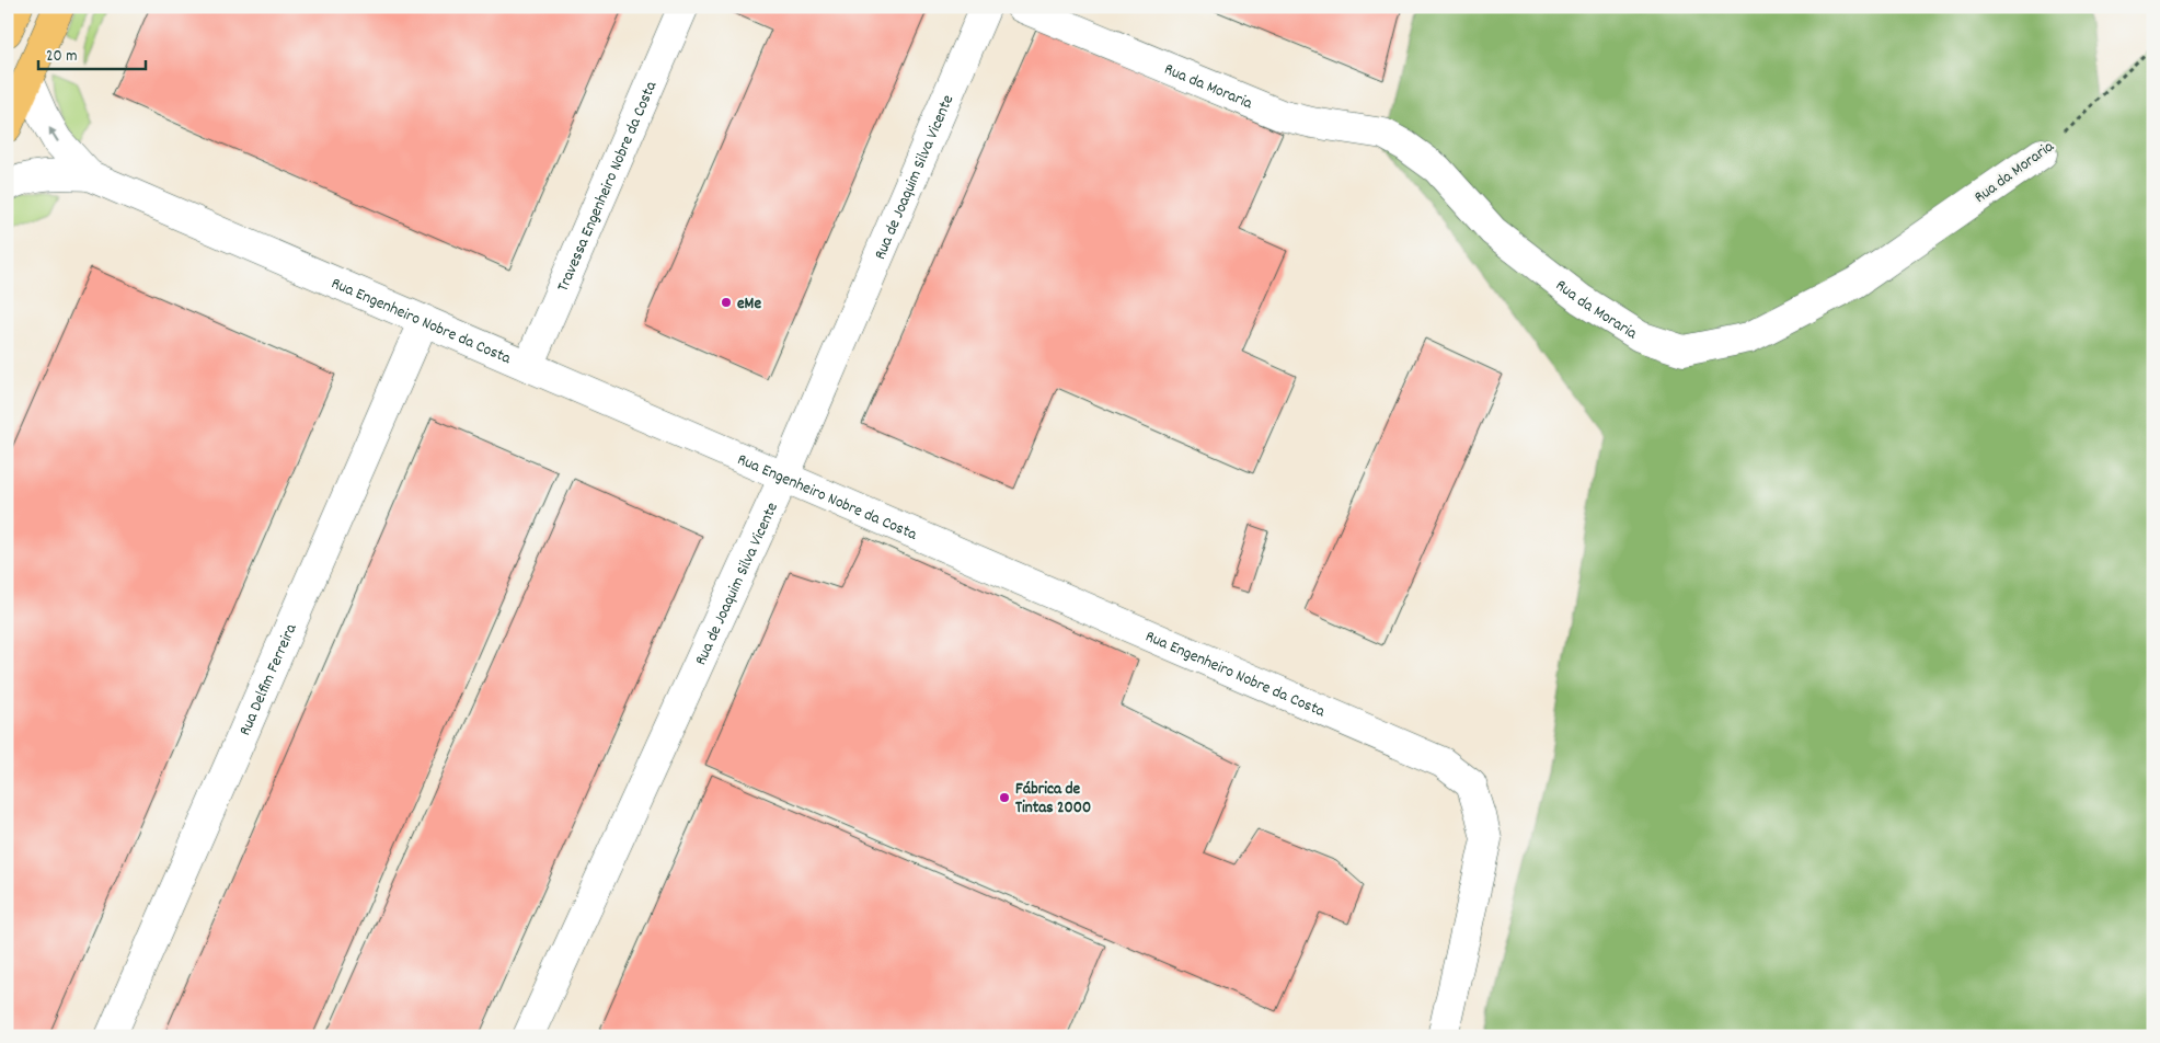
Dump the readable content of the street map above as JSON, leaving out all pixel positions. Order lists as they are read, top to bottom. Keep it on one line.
{"streets":{"street":["Rua da Moraria","Rua de Joaquim Silva Vicente","Travessa Engenheiro Nobre da Costa","Rua Engenheiro Nobre da Costa","Rua Delfim Ferreira"]},"crossings":[["Rua de Joaquim Silva Vicente","Rua Engenheiro Nobre da Costa"],["Travessa Engenheiro Nobre da Costa","Rua Engenheiro Nobre da Costa"],["Rua Engenheiro Nobre da Costa","Rua Delfim Ferreira"]],"places":["eMe","Fábrica de Tintas 2000"],"scale_bar":"20 m"}
